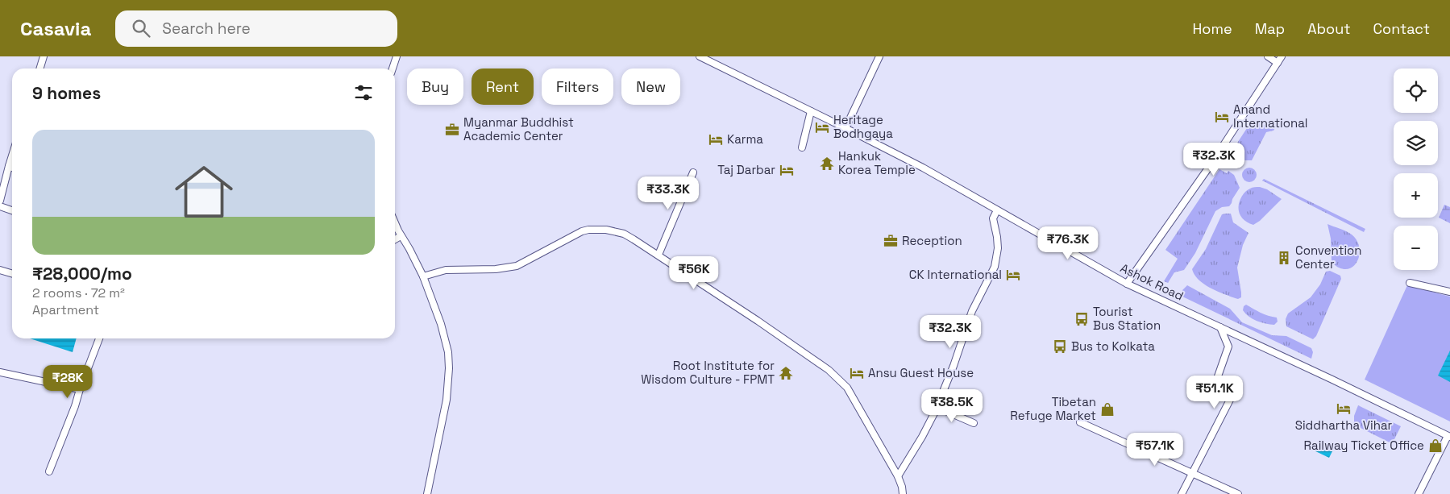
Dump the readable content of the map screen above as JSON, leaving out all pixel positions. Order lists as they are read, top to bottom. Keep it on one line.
{"streets":{"street":["Ashok Road"]},"places":{"hotel":["Anand International","Heritage Bodhgaya","Karma","Taj Darbar","CK International","Ansu Guest House","Siddhartha Vihar"],"office":["Myanmar Buddhist Academic Center","Reception"],"temple":["Hankuk Korea Temple","Root Institute for Wisdom Culture - FPMT"],"building":["Convention Center"],"bus stop":["Tourist Bus Station","Bus to Kolkata"],"shop":["Tibetan Refuge Market","Railway Ticket Office"]},"page":{"header":"Casavia","search":"Search here","nav":["Home","Map","About","Contact"],"map_buttons":["+","−"],"chip":["Buy","Rent","Filters","New"],"heading":"9 homes","list":[{"name":"₹28,000/mo","note":"2 rooms · 72 m² · Apartment"}],"price":["₹32.3K","₹33.3K","₹76.3K","₹56K","₹32.3K","₹28K","₹51.1K","₹38.5K","₹57.1K"]}}
